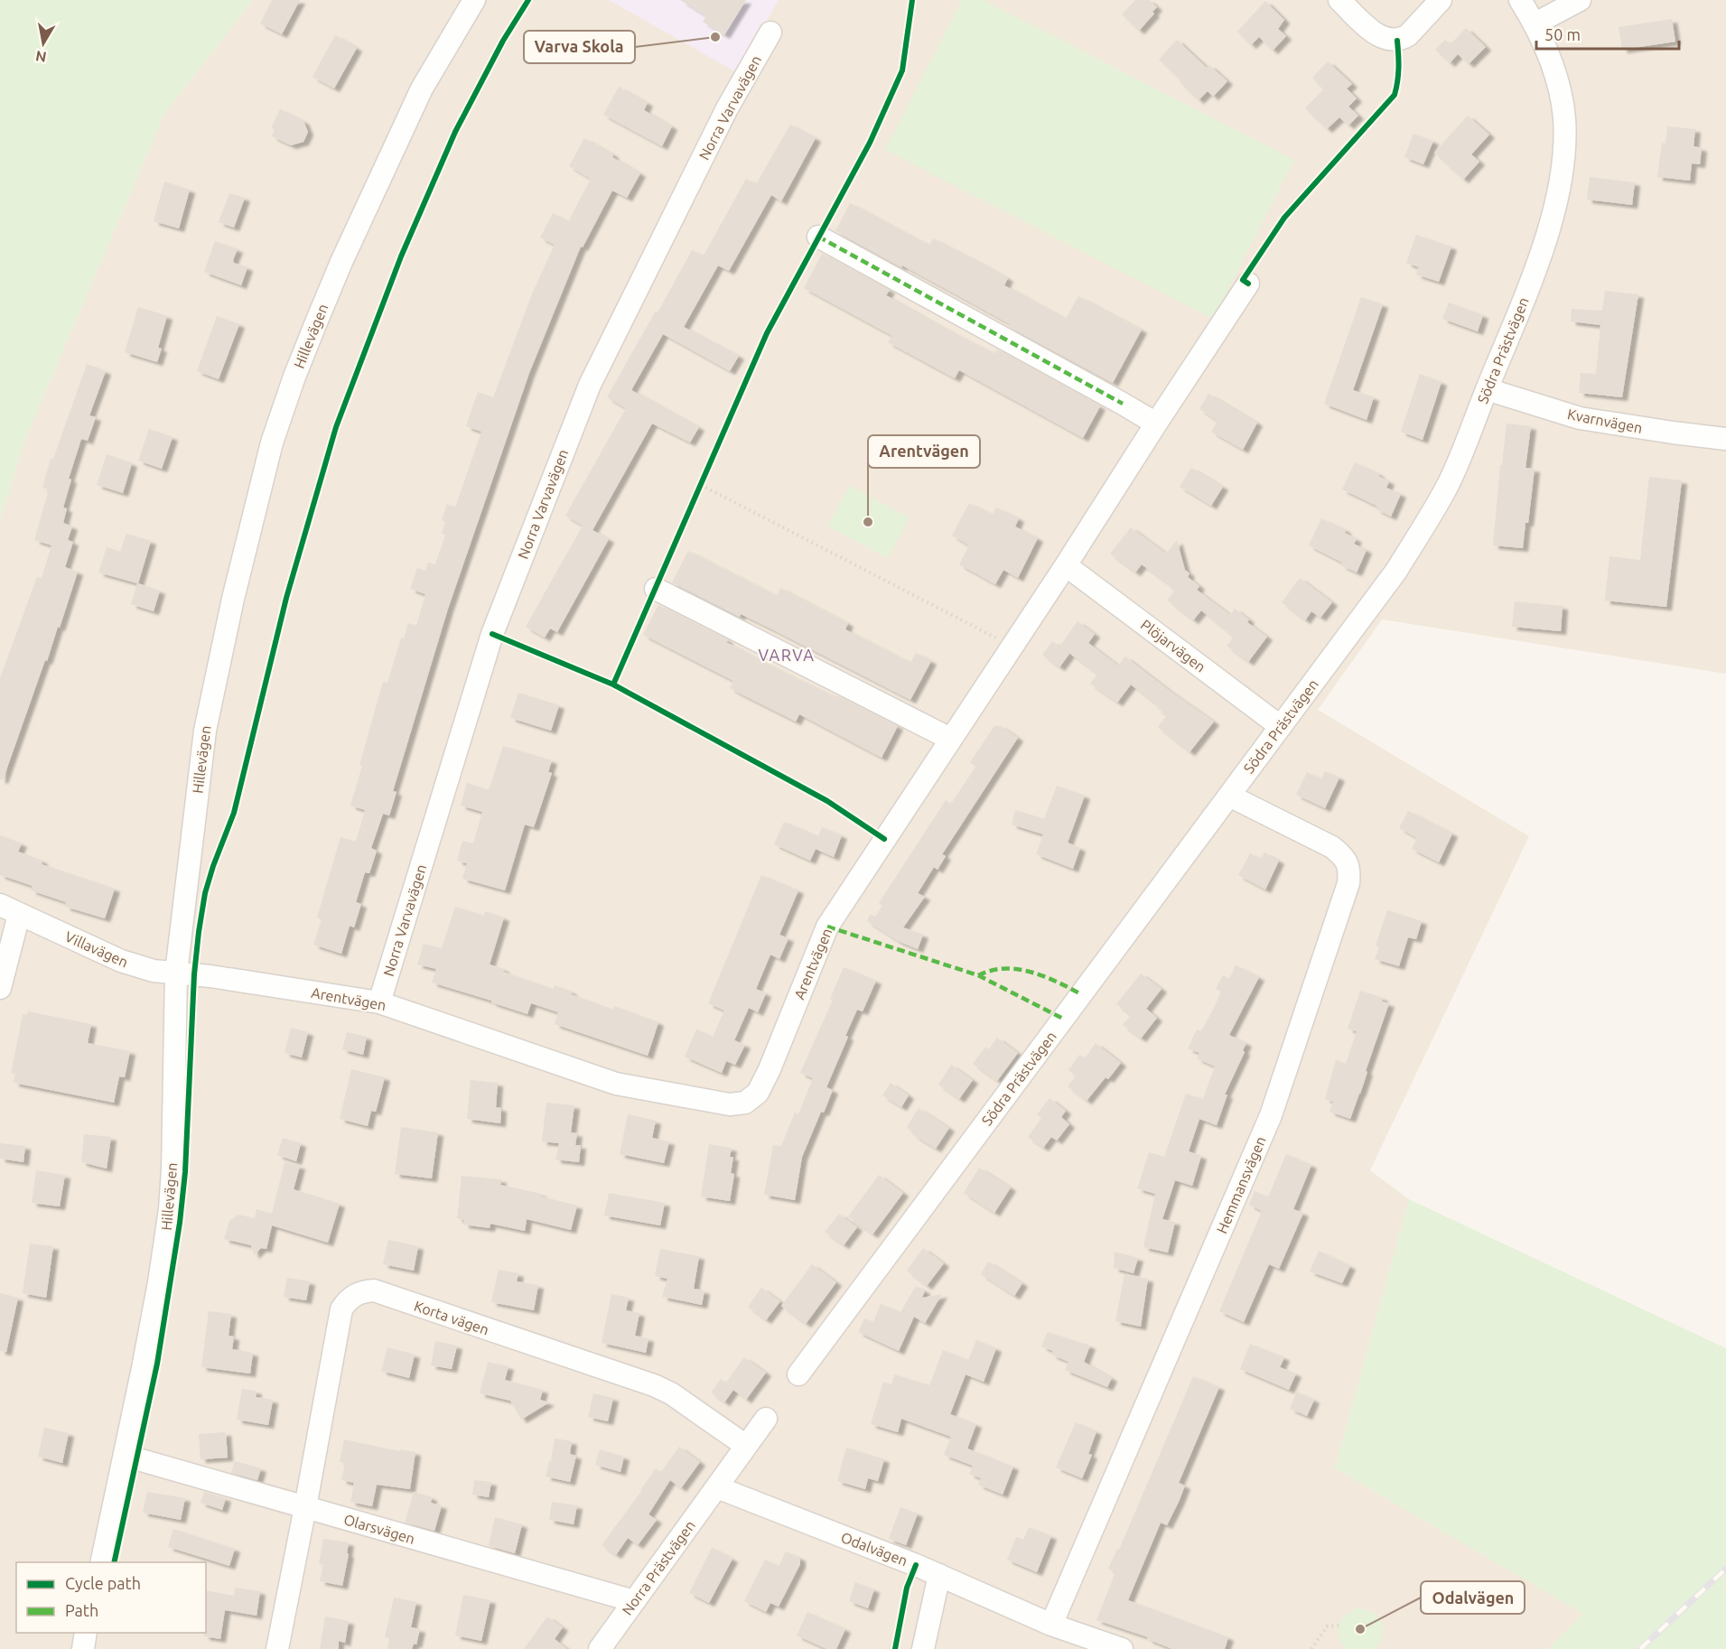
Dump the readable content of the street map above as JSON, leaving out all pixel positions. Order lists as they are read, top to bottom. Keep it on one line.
{"streets":{"street":["Norra Varvavägen","Hillevägen","Södra Prästvägen","Kvarnvägen","Plöjarvägen","Villavägen","Arentvägen","Hemmansvägen","Korta vägen","Olarsvägen","Odalvägen","Norra Prästvägen"]},"crossings":[["Norra Varvavägen","Arentvägen"],["Hillevägen","Villavägen"],["Hillevägen","Arentvägen"],["Hillevägen","Olarsvägen"],["Södra Prästvägen","Kvarnvägen"],["Södra Prästvägen","Plöjarvägen"],["Södra Prästvägen","Hemmansvägen"],["Plöjarvägen","Arentvägen"],["Villavägen","Arentvägen"],["Hemmansvägen","Odalvägen"],["Korta vägen","Olarsvägen"],["Olarsvägen","Norra Prästvägen"],["Odalvägen","Norra Prästvägen"]],"districts":["VARVA"],"places":["Varva Skola","Arentvägen","Odalvägen"],"legend":["Cycle path","Path"],"scale_bar":"50 m","north":"bottom"}
